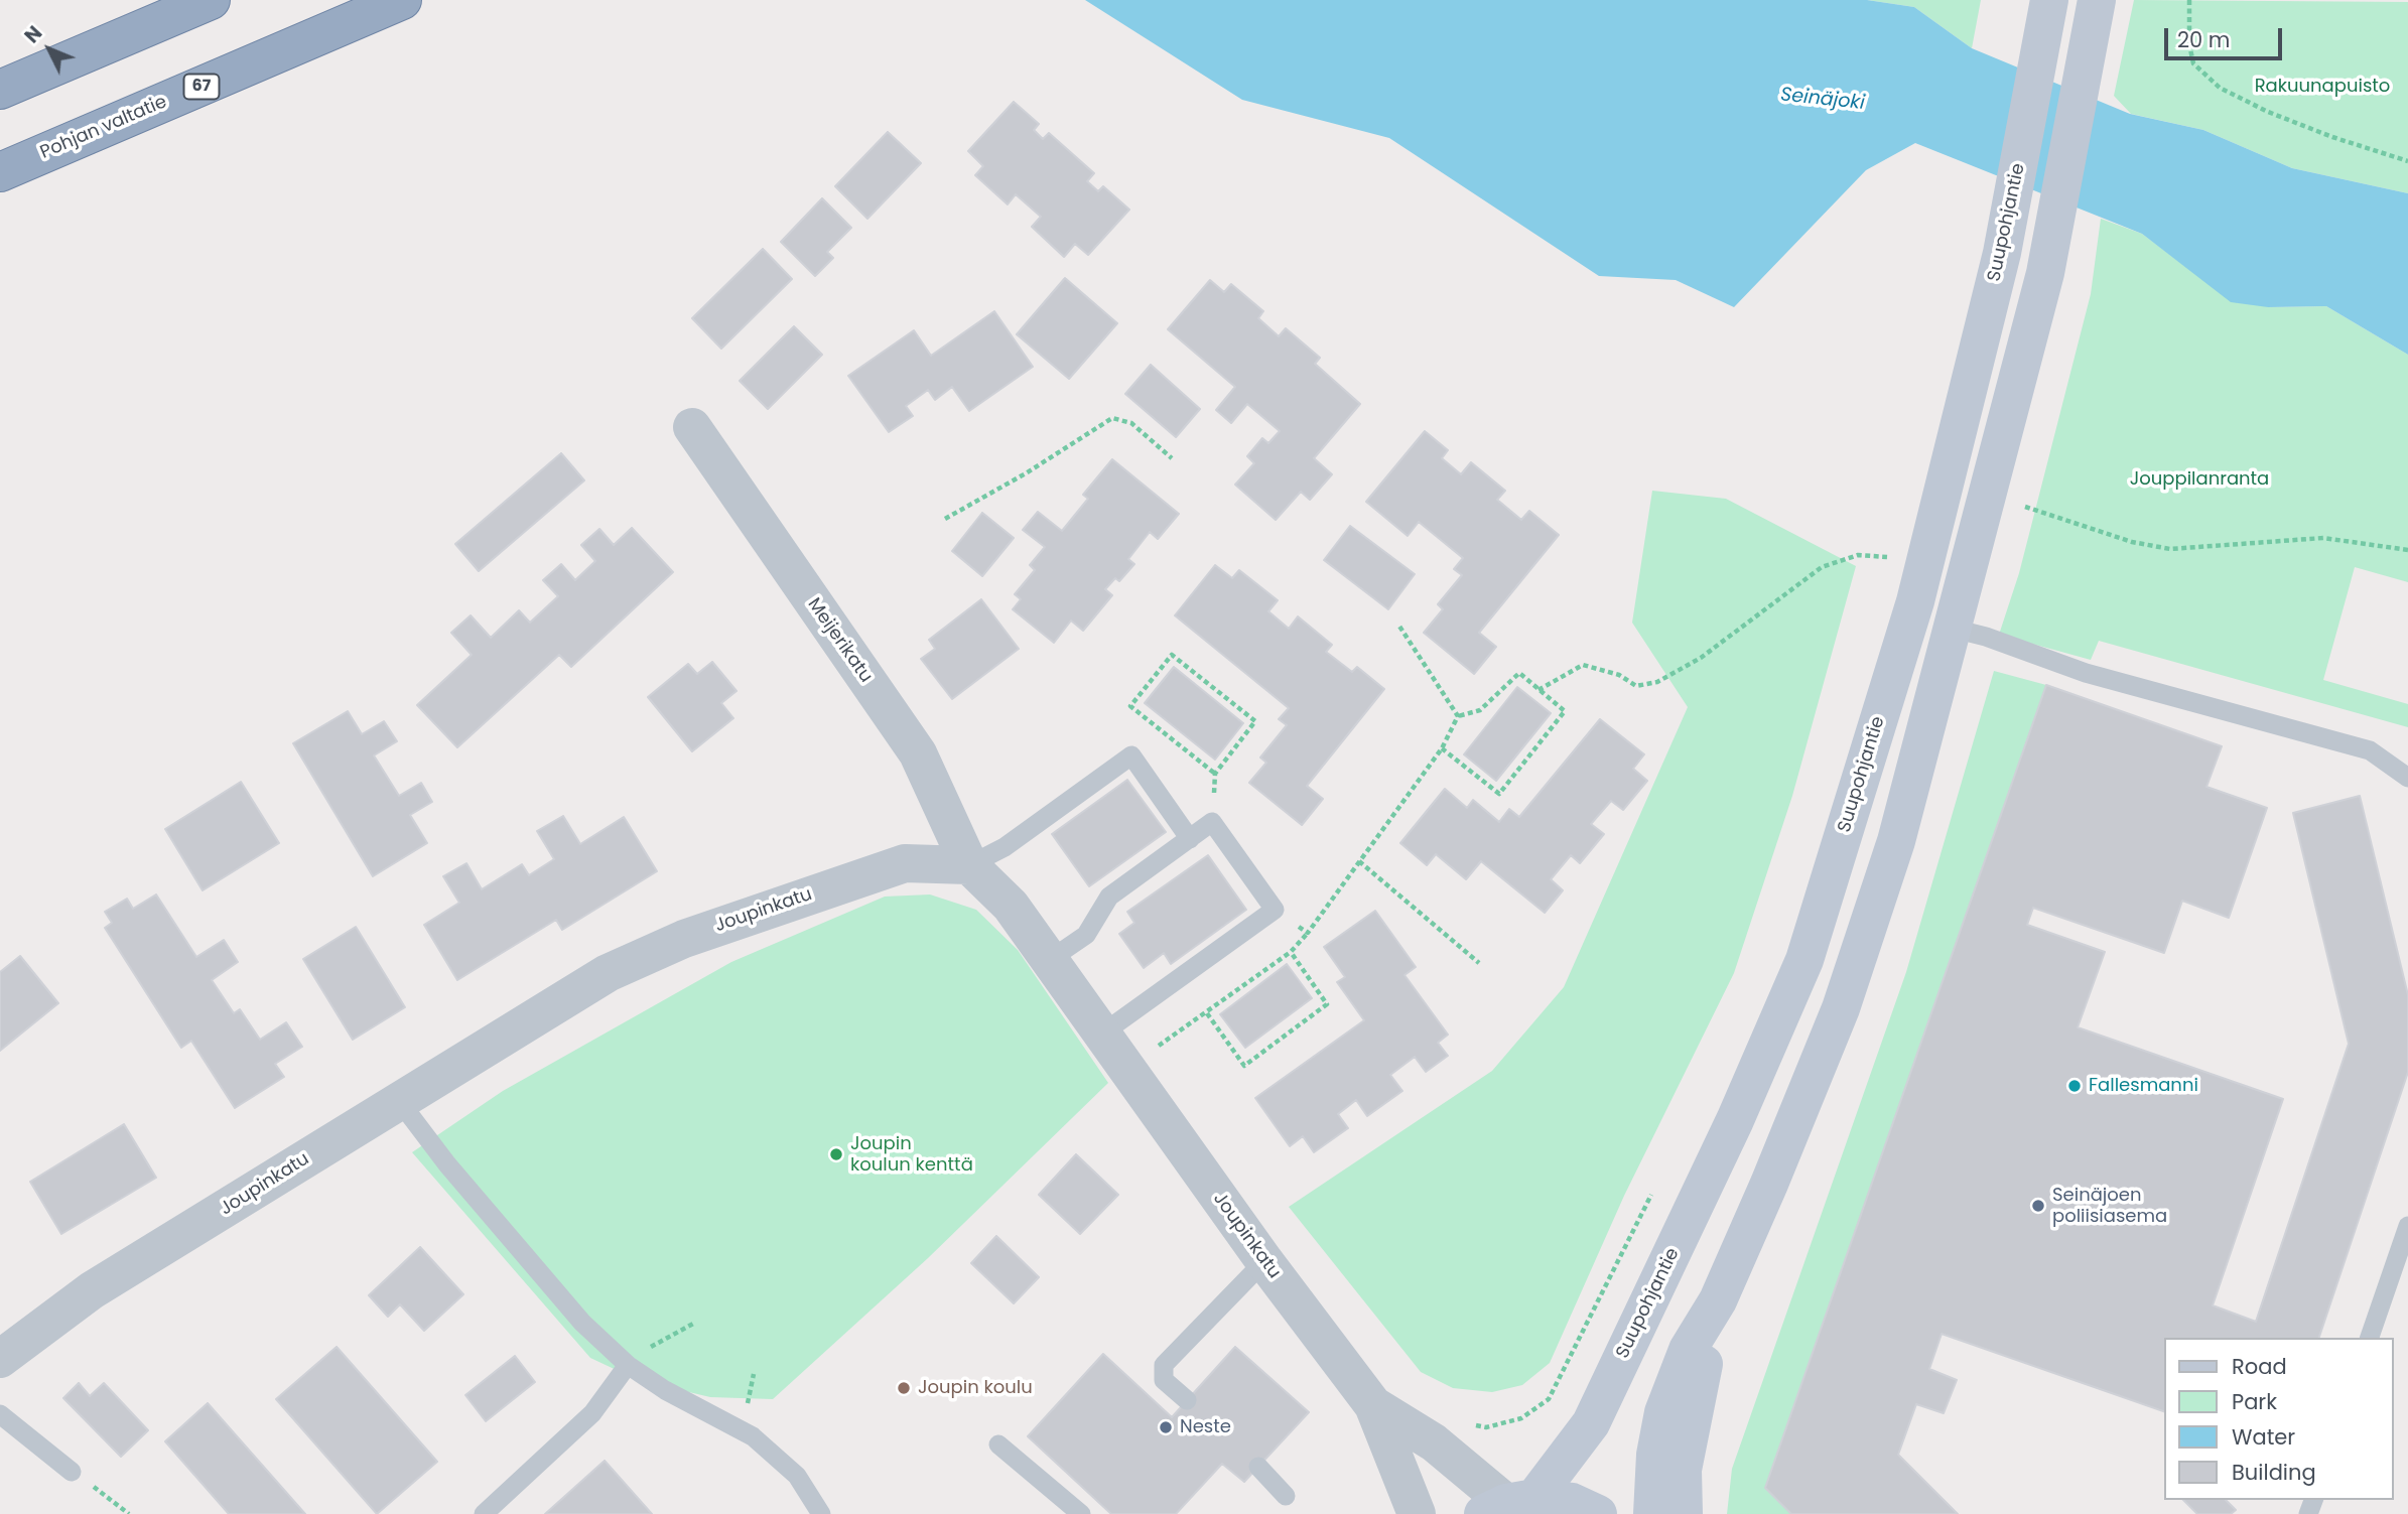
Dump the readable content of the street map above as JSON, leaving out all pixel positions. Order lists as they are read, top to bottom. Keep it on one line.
{"streets":{"highway":["67","Pohjan valtatie"],"main road":["Suupohjantie"],"street":["Meijerikatu","Joupinkatu"]},"crossings":[["Suupohjantie","Joupinkatu"],["Meijerikatu","Joupinkatu"]],"water":["Seinäjoki"],"parks":["Rakuunapuisto","Jouppilanranta"],"places":["Fallesmanni","Joupin koulun kenttä","Seinäjoen poliisiasema","Joupin koulu","Neste"],"legend":["Road","Park","Water","Building"],"scale_bar":"20 m","north":"top left"}
